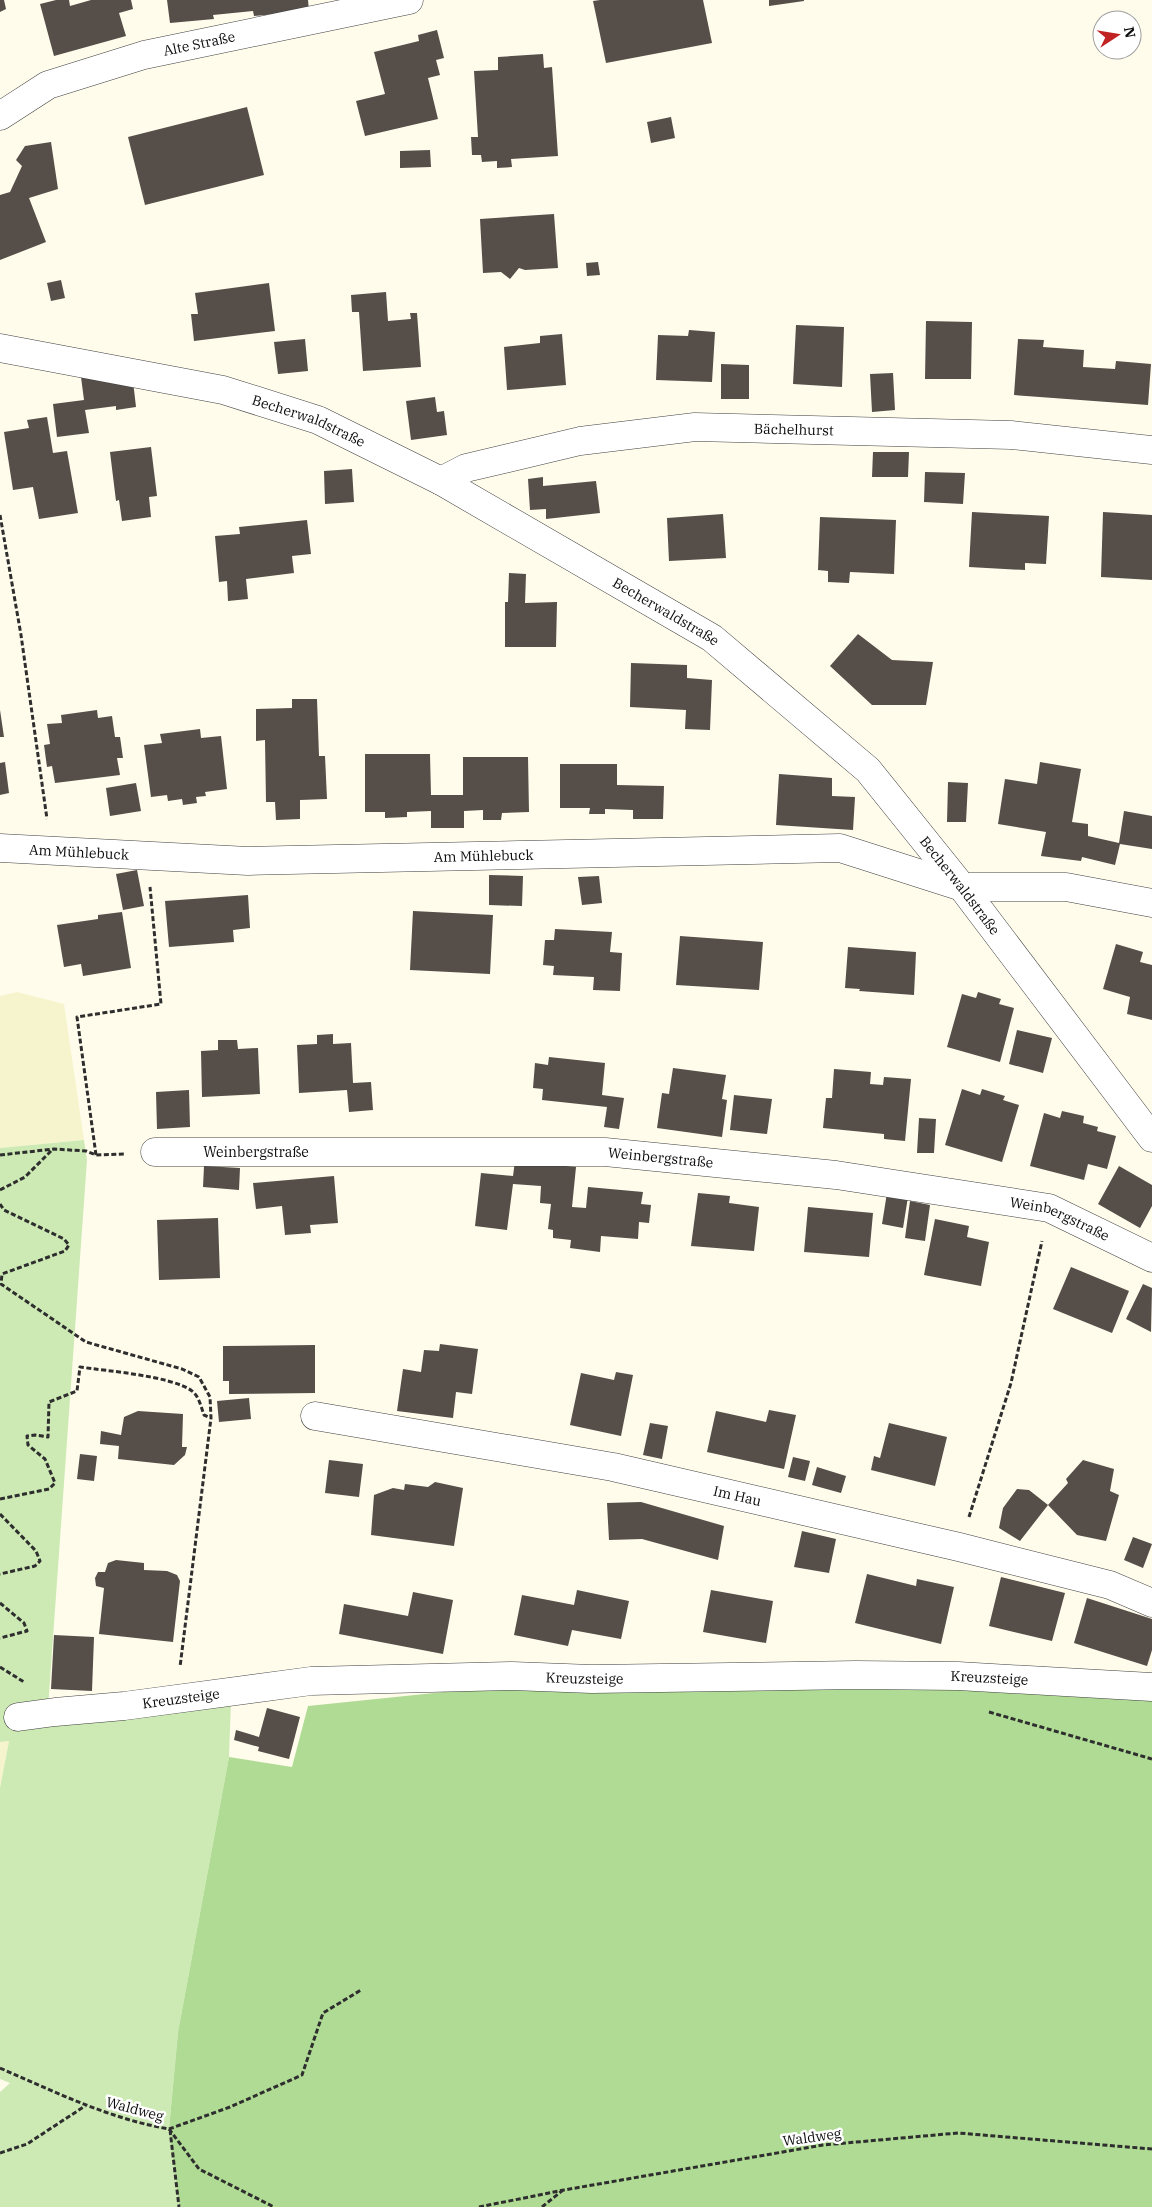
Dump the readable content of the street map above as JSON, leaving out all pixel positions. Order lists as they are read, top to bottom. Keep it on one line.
{"streets":{"street":["Alte Straße","Becherwaldstraße","Bächelhurst","Am Mühlebuck","Weinbergstraße","Im Hau","Kreuzsteige"],"path":["Waldweg"]},"crossings":[["Becherwaldstraße","Bächelhurst"],["Becherwaldstraße","Am Mühlebuck"]],"north":"right"}
